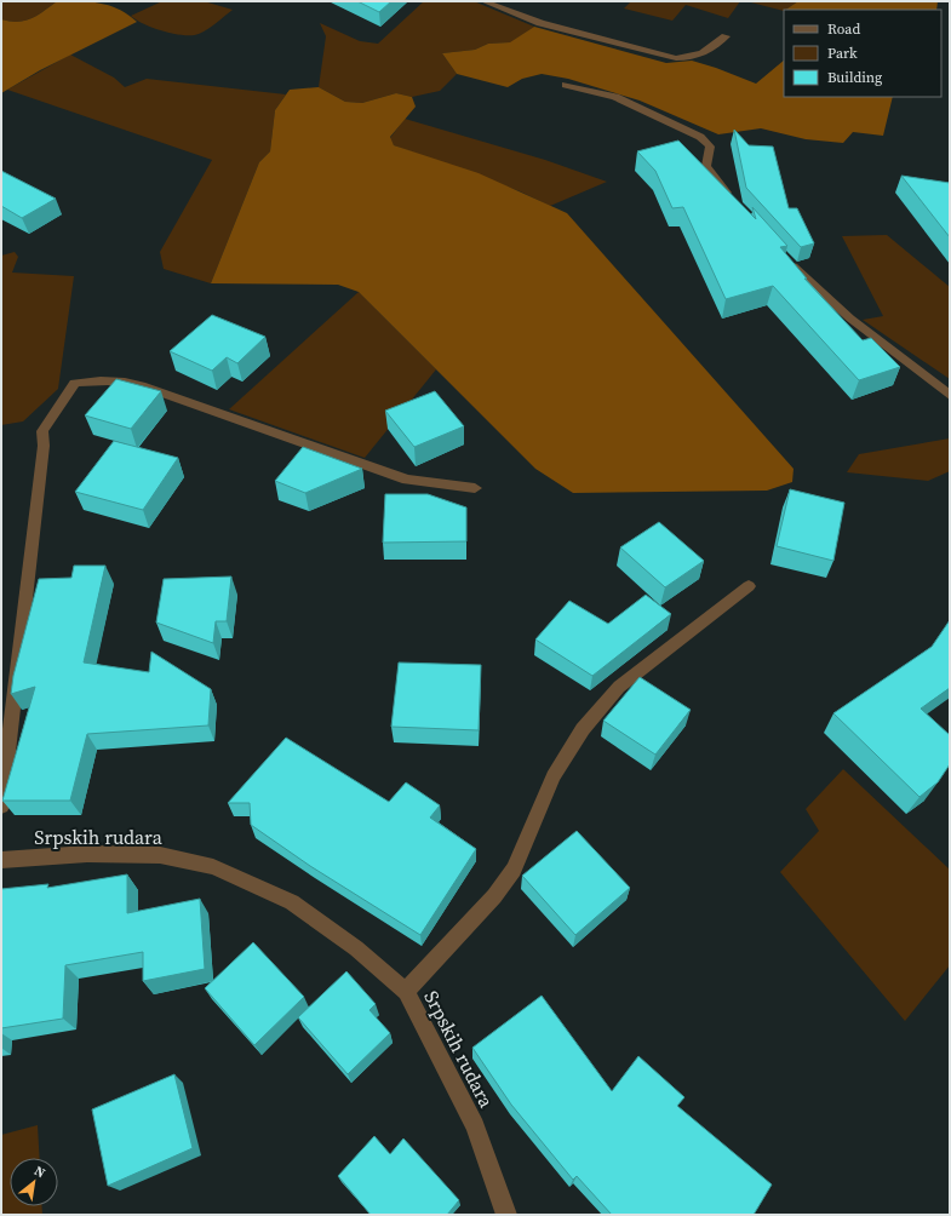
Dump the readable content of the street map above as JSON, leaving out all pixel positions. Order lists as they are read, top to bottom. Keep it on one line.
{"streets":{"street":["Srpskih rudara"]},"legend":["Road","Park","Building"],"north":"top right"}
